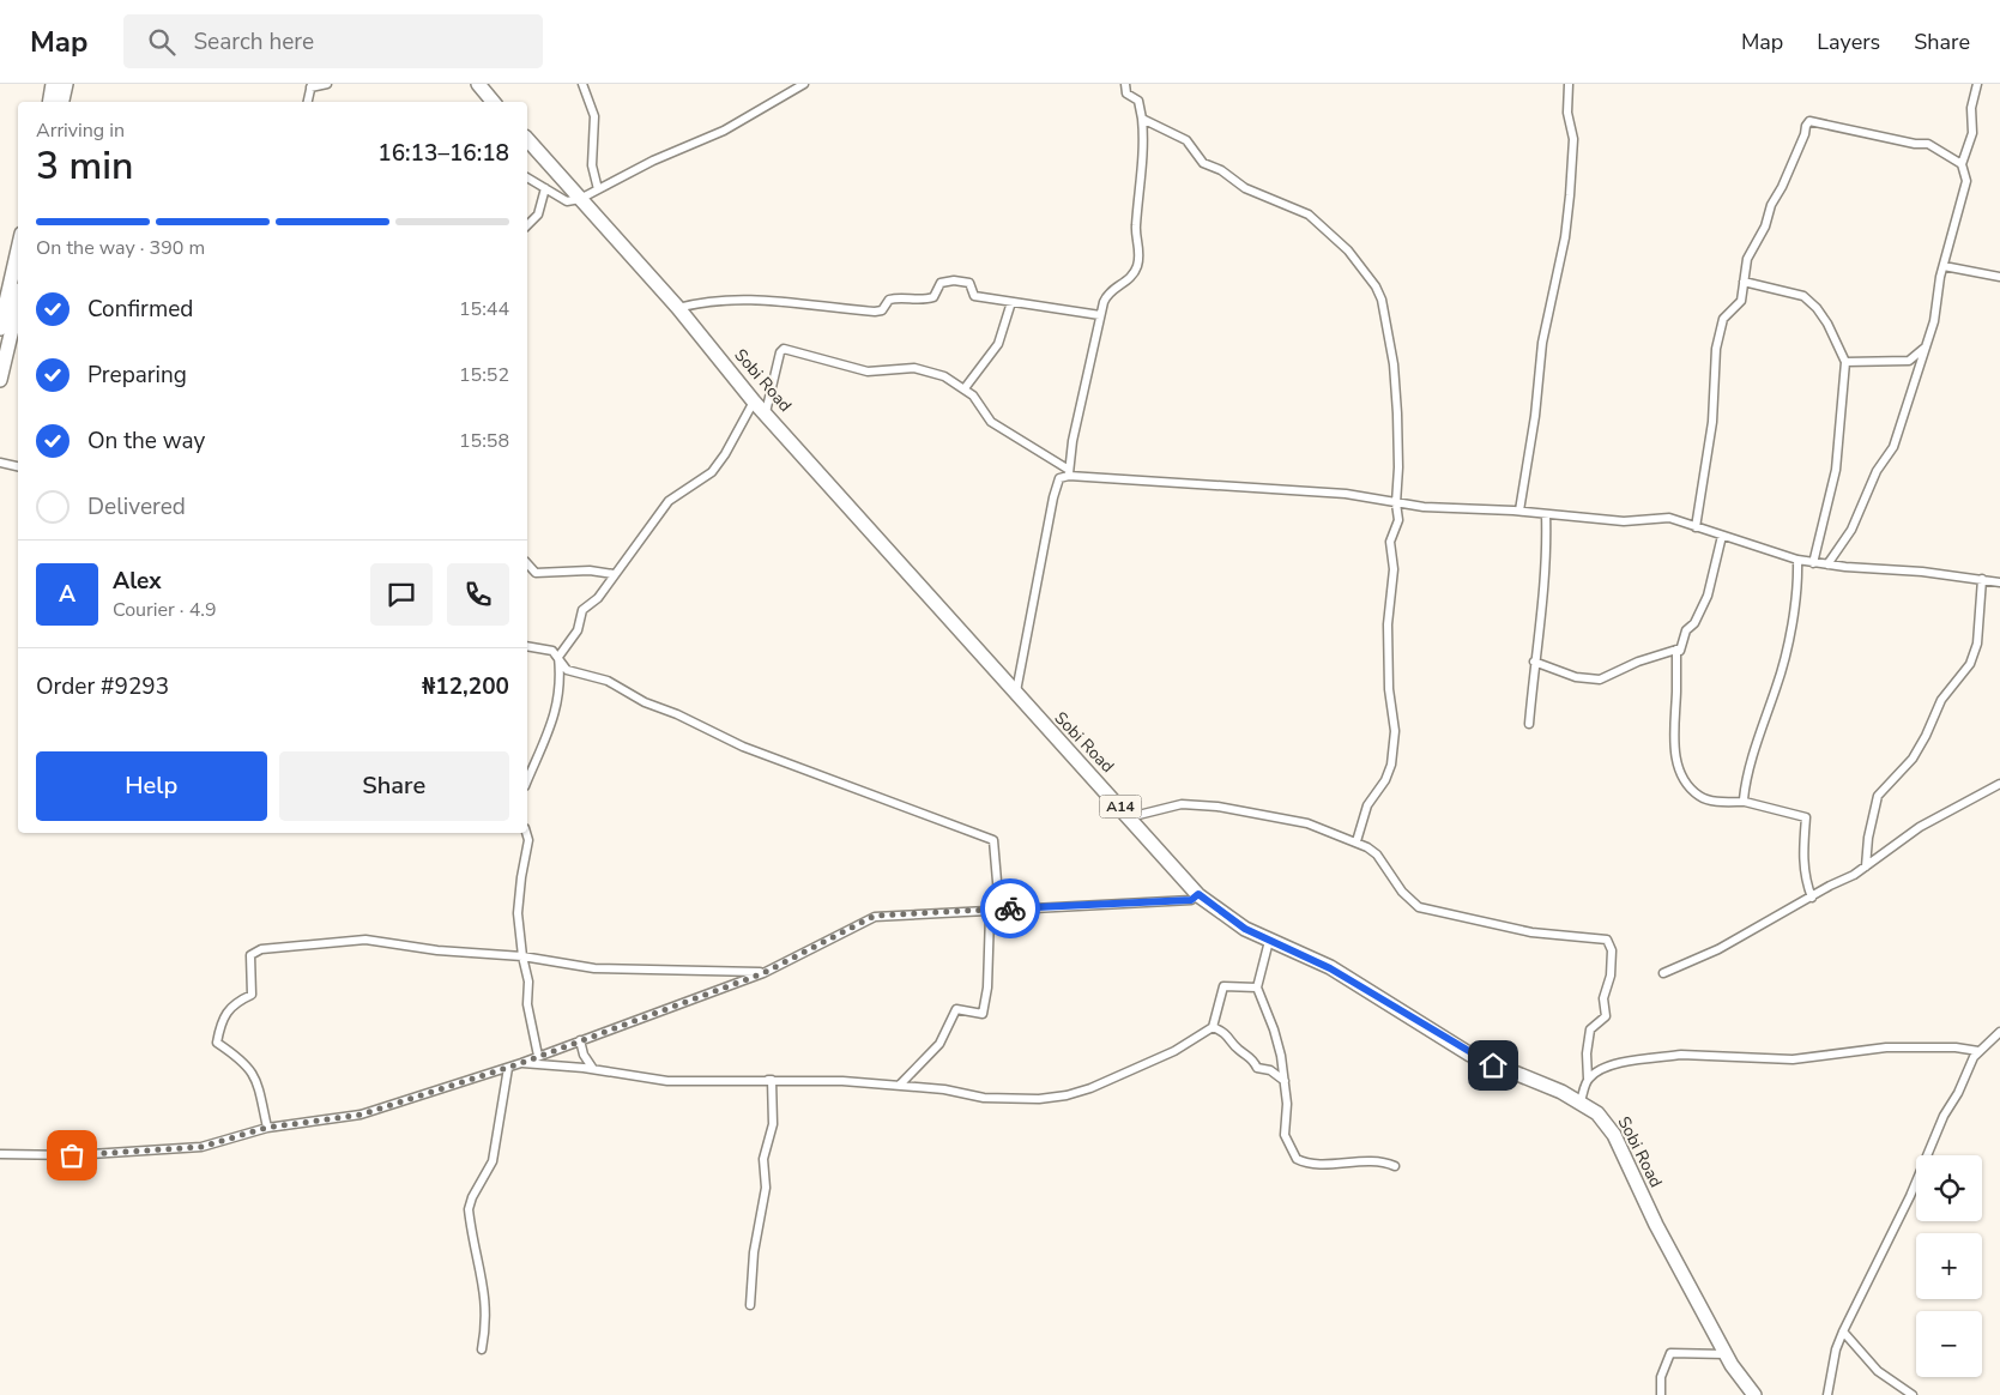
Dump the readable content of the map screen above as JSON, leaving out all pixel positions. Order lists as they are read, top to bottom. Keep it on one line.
{"streets":{"highway":["Sobi Road","A14"]},"page":{"header":"Map","search":"Search here","nav":["Map","Layers","Share"],"heading":["3 min","Arriving in","16:13–16:18"],"panel":["Alex","Courier · 4.9","Order #9293","₦12,200"],"bar":"On the way · 390 m","list":[["Confirmed","15:44"],["Preparing","15:52"],["On the way","15:58"],"Delivered"],"round":"A","buttons":["Help","Share"],"map_buttons":["+","−"]}}
